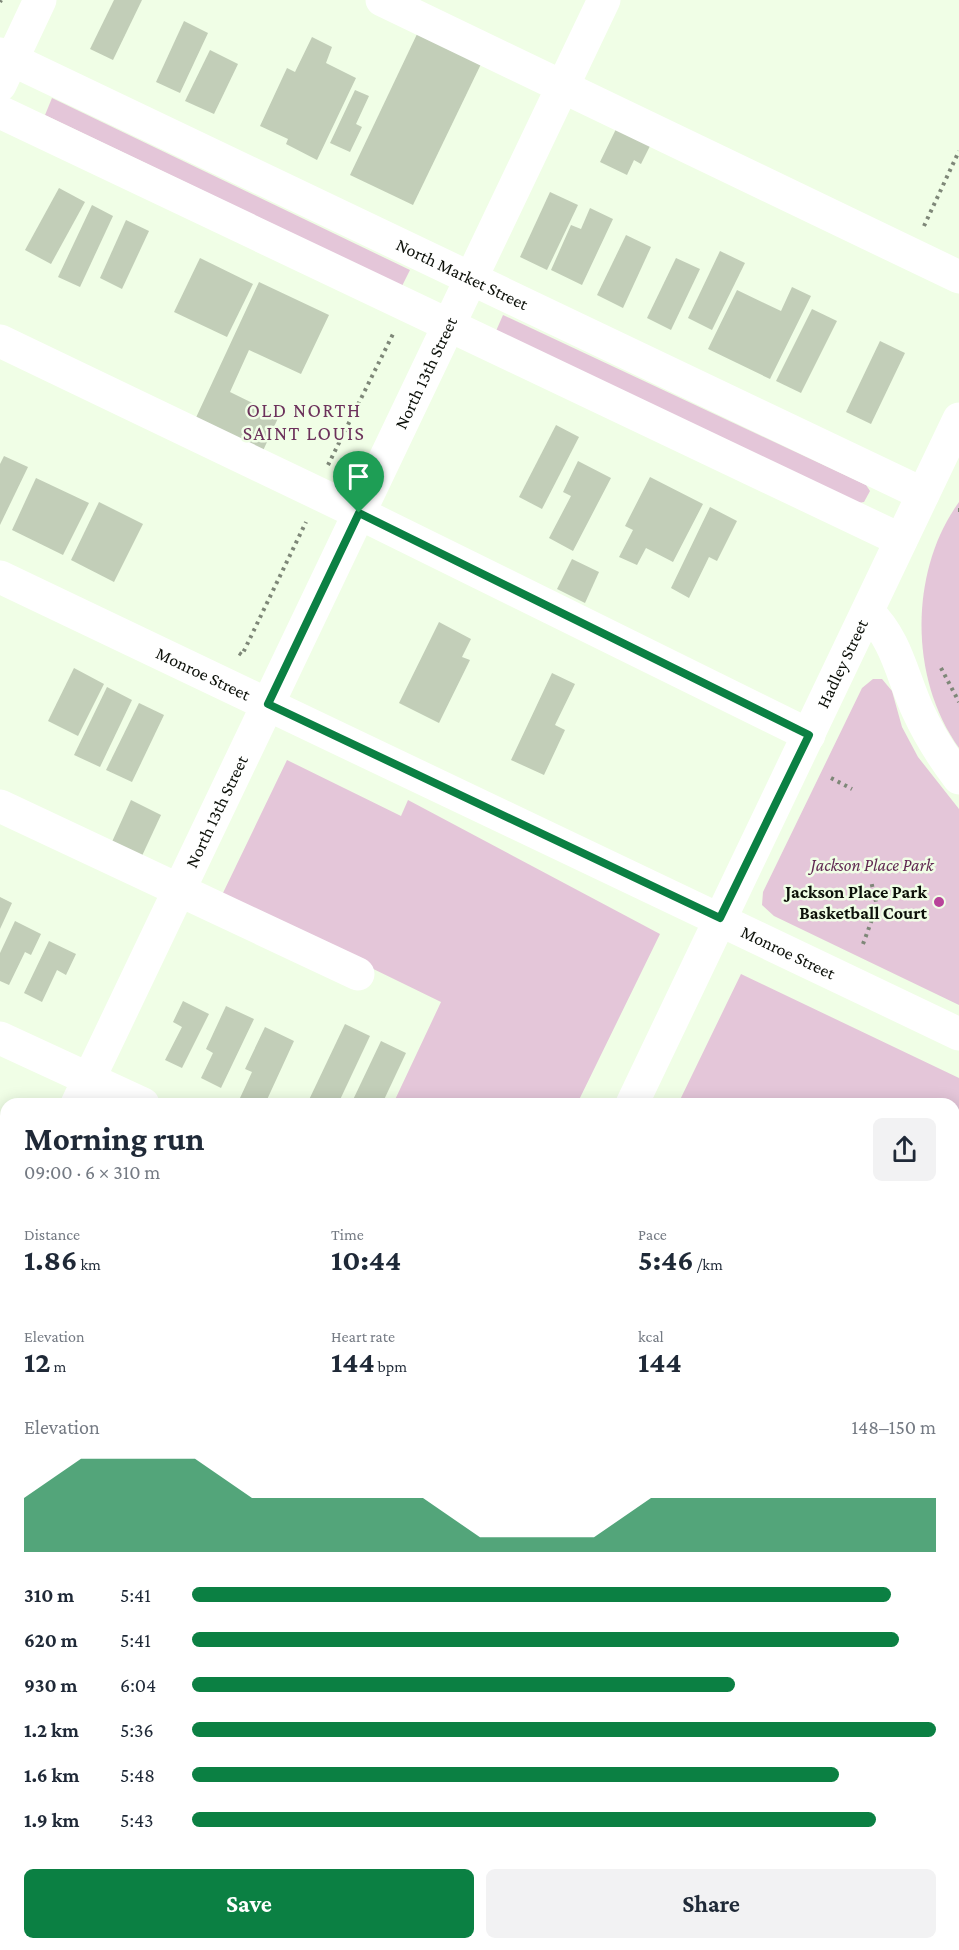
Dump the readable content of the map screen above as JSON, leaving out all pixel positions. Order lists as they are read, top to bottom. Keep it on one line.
{"streets":{"main road":["North Market Street","North 13th Street","Hadley Street","Monroe Street"]},"crossings":[["North Market Street","North 13th Street"],["North Market Street","Hadley Street"],["North 13th Street","Monroe Street"],["Hadley Street","Monroe Street"]],"districts":["OLD NORTH SAINT LOUIS"],"parks":["Jackson Place Park"],"places":["Jackson Place Park Basketball Court"],"page":{"heading":["Morning run","09:00 · 6 × 310 m"],"stats":[["Distance","1.86 km"],["Time","10:44"],["Pace","5:46 /km"],["Elevation","12 m"],["Heart rate","144 bpm"],["kcal","144"]],"chart":["Elevation","148–150 m"],"list":[{"name":"310 m","note":"5:41"},{"name":"620 m","note":"5:41"},{"name":"930 m","note":"6:04"},{"name":"1.2 km","note":"5:36"},{"name":"1.6 km","note":"5:48"},{"name":"1.9 km","note":"5:43"}],"buttons":["Save","Share"]}}
